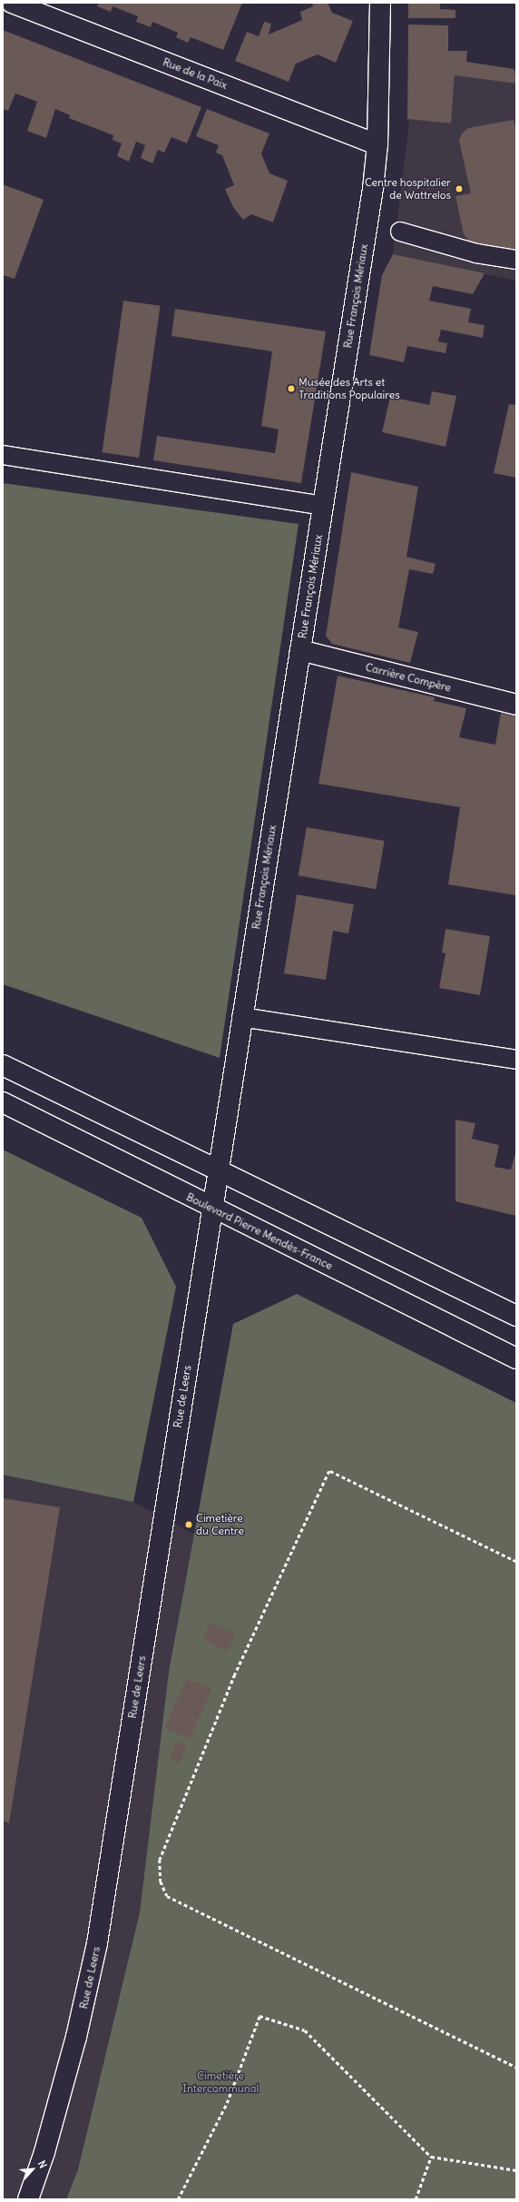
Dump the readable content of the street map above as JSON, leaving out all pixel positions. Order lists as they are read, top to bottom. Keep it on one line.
{"streets":{"street":["Rue de la Paix","Rue François Mériaux","Carrière Compère","Boulevard Pierre Mendès-France","Rue de Leers"]},"crossings":[["Rue de la Paix","Rue François Mériaux"],["Rue François Mériaux","Carrière Compère"],["Rue François Mériaux","Rue de Leers"],["Boulevard Pierre Mendès-France","Rue de Leers"]],"parks":["Cimetière Intercommunal"],"places":["Centre hospitalier de Wattrelos","Musée des Arts et Traditions Populaires","Cimetière du Centre"],"north":"top right"}
